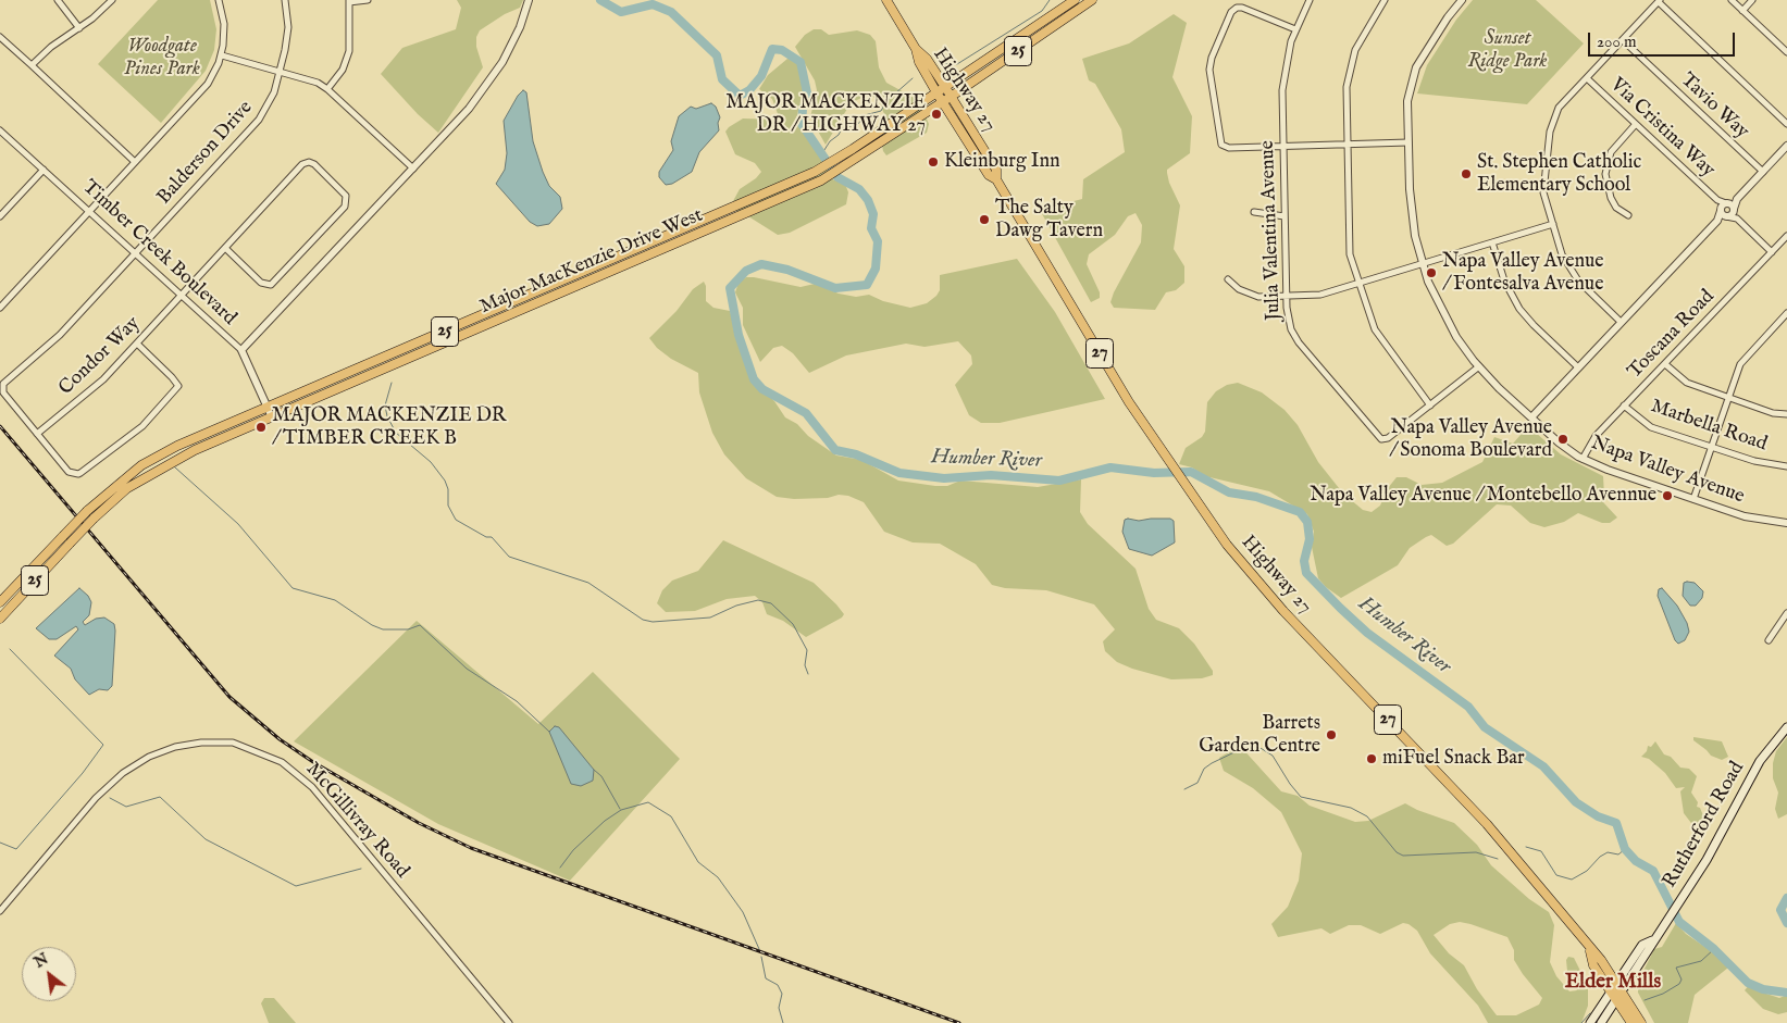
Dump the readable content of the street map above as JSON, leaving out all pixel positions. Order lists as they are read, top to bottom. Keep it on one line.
{"streets":{"main road":["25","Highway 27","Major MacKenzie Drive West","27","Rutherford Road"],"street":["Tavio Way","Via Cristina Way","Balderson Drive","Julia Valentina Avenue","Timber Creek Boulevard","Toscana Road","Condor Way","Marbella Road","Napa Valley Avenue","McGillivray Road"]},"crossings":[["Highway 27","Major MacKenzie Drive West"],["Highway 27","Rutherford Road"],["Balderson Drive","Timber Creek Boulevard"],["Balderson Drive","Condor Way"],["Julia Valentina Avenue","Napa Valley Avenue"],["Timber Creek Boulevard","Major MacKenzie Drive West"],["Timber Creek Boulevard","Condor Way"],["Toscana Road","Marbella Road"],["Toscana Road","Napa Valley Avenue"]],"districts":["Elder Mills"],"water":["Humber River"],"parks":["Sunset Ridge Park","Woodgate Pines Park"],"places":["MAJOR MACKENZIE DR / HIGHWAY 27","Kleinburg Inn","St. Stephen Catholic Elementary School","The Salty Dawg Tavern","Napa Valley Avenue / Fontesalva Avenue","MAJOR MACKENZIE DR / TIMBER CREEK B","Napa Valley Avenue / Sonoma Boulevard","Napa Valley Avenue / Montebello Avennue","Barrets Garden Centre","miFuel Snack Bar"],"scale_bar":"200 m","north":"top left"}
